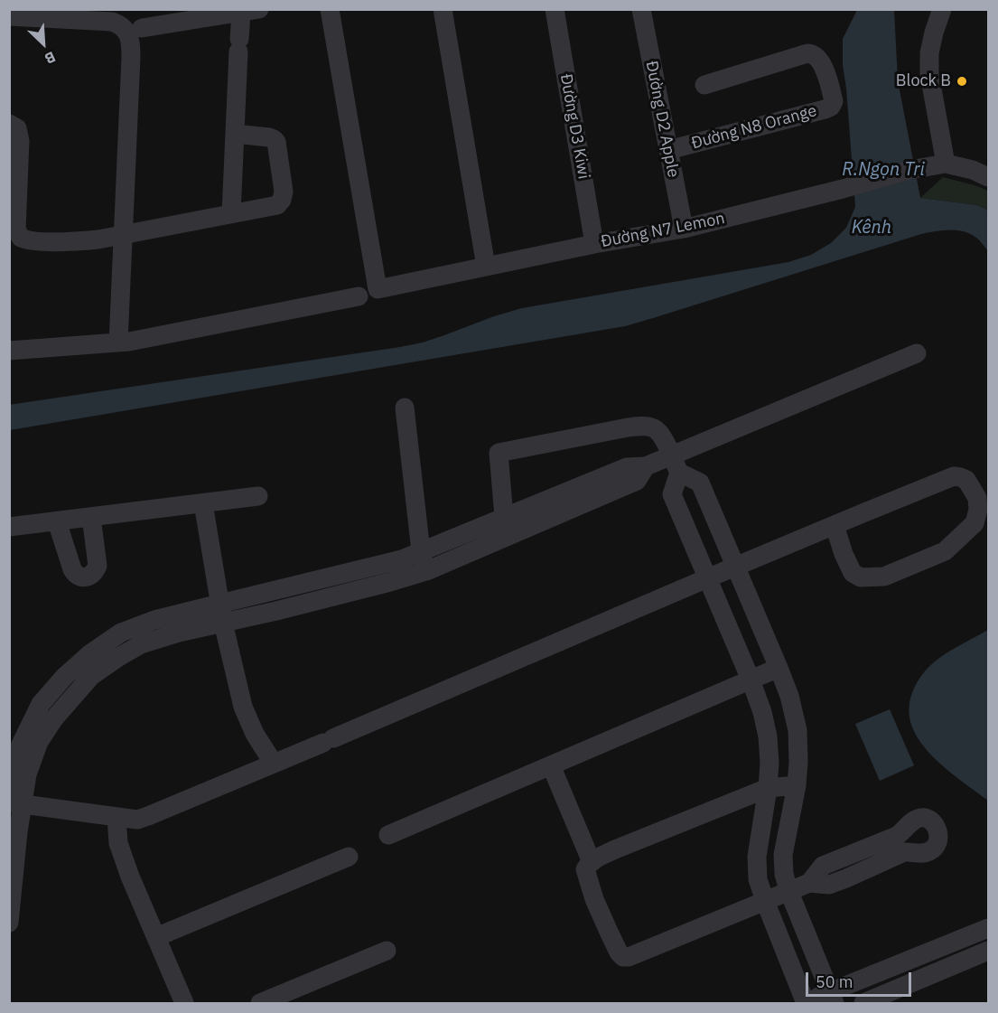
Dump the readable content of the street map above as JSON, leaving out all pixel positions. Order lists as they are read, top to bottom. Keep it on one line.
{"streets":{"street":["Đường D2 Apple","Đường D3 Kiwi","Đường N8 Orange","Đường N7 Lemon"]},"crossings":[["Đường D2 Apple","Đường N8 Orange"],["Đường D2 Apple","Đường N7 Lemon"],["Đường D3 Kiwi","Đường N7 Lemon"]],"water":["R.Ngọn Tri","Kênh"],"places":["Block B"],"scale_bar":"50 m","north":"bottom right"}
